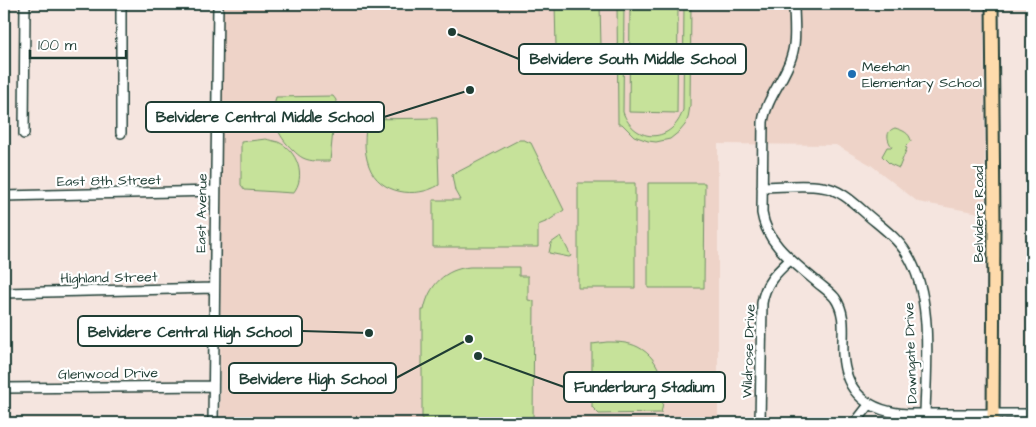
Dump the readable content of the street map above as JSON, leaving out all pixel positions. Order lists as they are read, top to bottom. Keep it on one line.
{"streets":{"main road":["Belvidere Road"],"street":["East 8th Street","East Avenue","Highland Street","Wildrose Drive","Dawngate Drive","Glenwood Drive"]},"crossings":[["East 8th Street","East Avenue"],["East Avenue","Highland Street"],["East Avenue","Glenwood Drive"]],"places":["Belvidere South Middle School","Meehan Elementary School","Belvidere Central Middle School","Belvidere Central High School","Belvidere High School","Funderburg Stadium"],"scale_bar":"100 m"}
